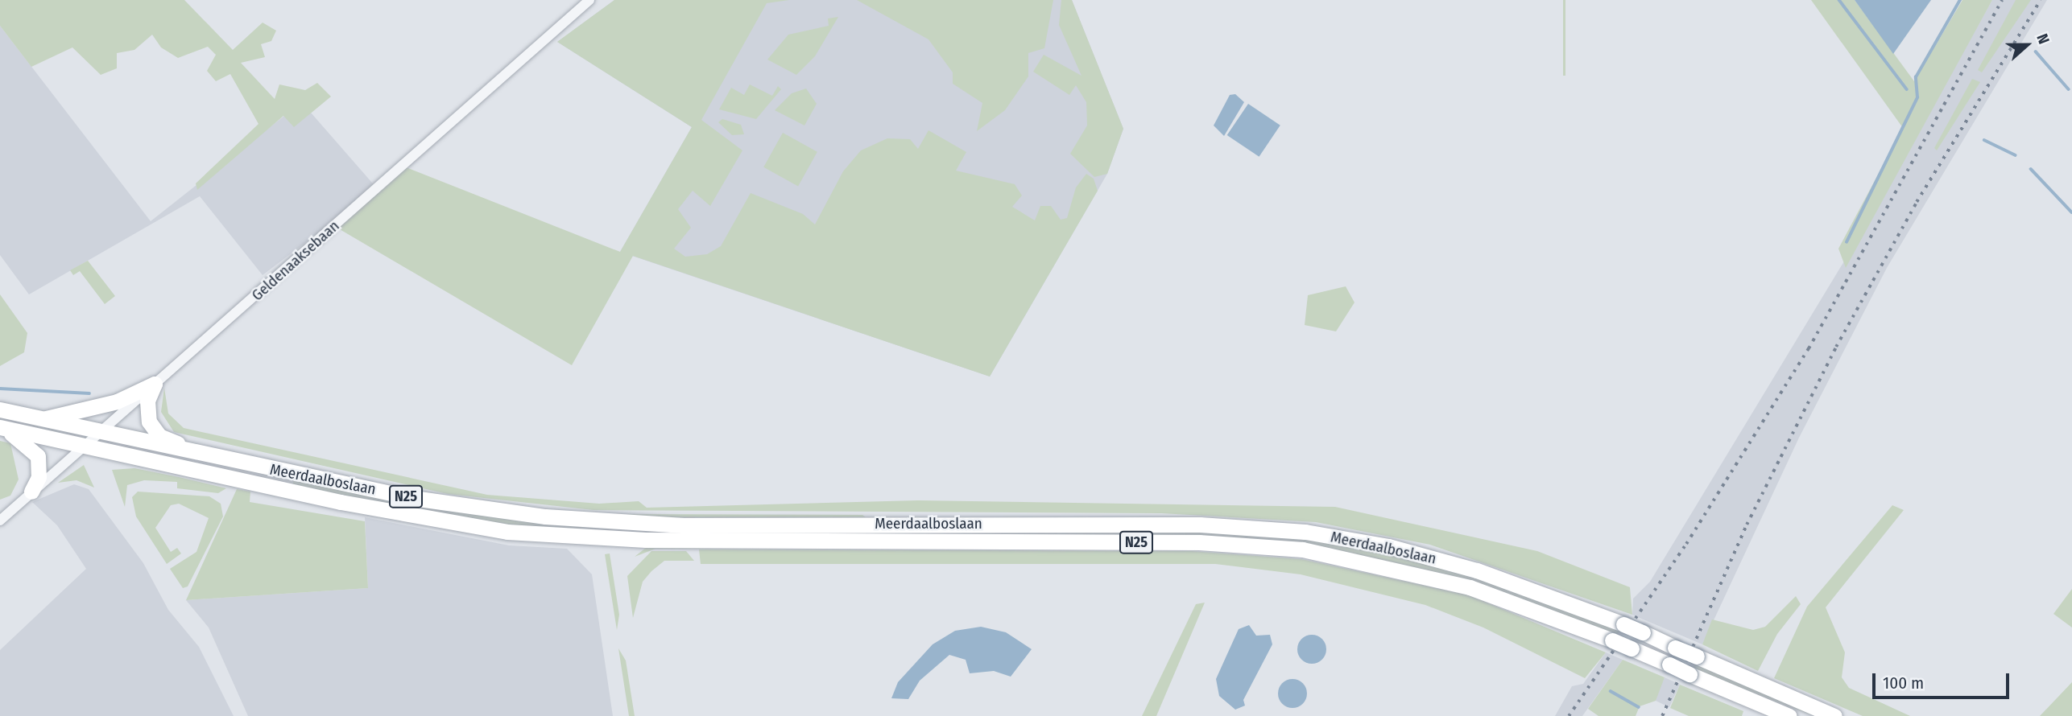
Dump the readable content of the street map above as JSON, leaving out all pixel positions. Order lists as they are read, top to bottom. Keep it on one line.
{"streets":{"highway":["Meerdaalboslaan","N25"],"street":["Geldenaaksebaan"]},"crossings":[["Geldenaaksebaan","Meerdaalboslaan"]],"scale_bar":"100 m","north":"right"}
